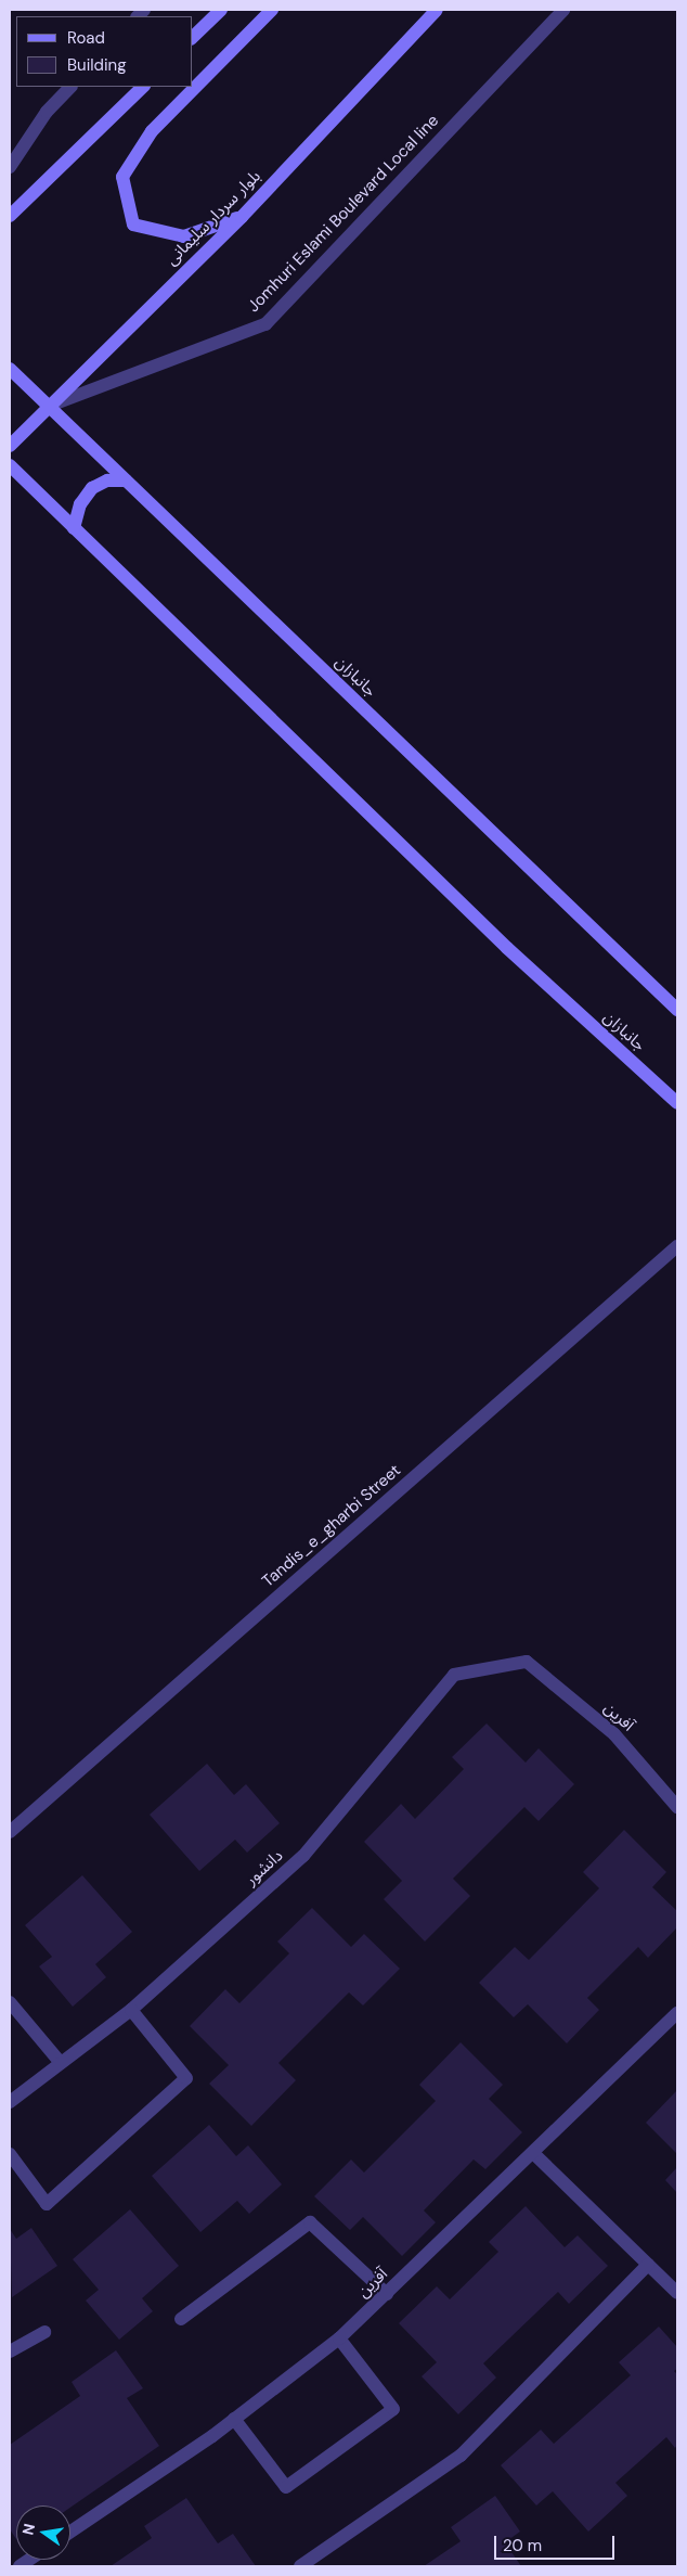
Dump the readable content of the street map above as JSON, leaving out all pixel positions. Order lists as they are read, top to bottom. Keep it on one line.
{"streets":{"main road":["بلوار سردار سلیمانی","جانبازان"],"street":["Jomhuri Eslami Boulevard Local line","Tandis_e_gharbi Street","آفرین","دانشور"]},"crossings":[["Jomhuri Eslami Boulevard Local line","بلوار سردار سلیمانی"],["Jomhuri Eslami Boulevard Local line","جانبازان"],["بلوار سردار سلیمانی","جانبازان"],["آفرین","دانشور"]],"legend":["Road","Building"],"scale_bar":"20 m","north":"left"}
